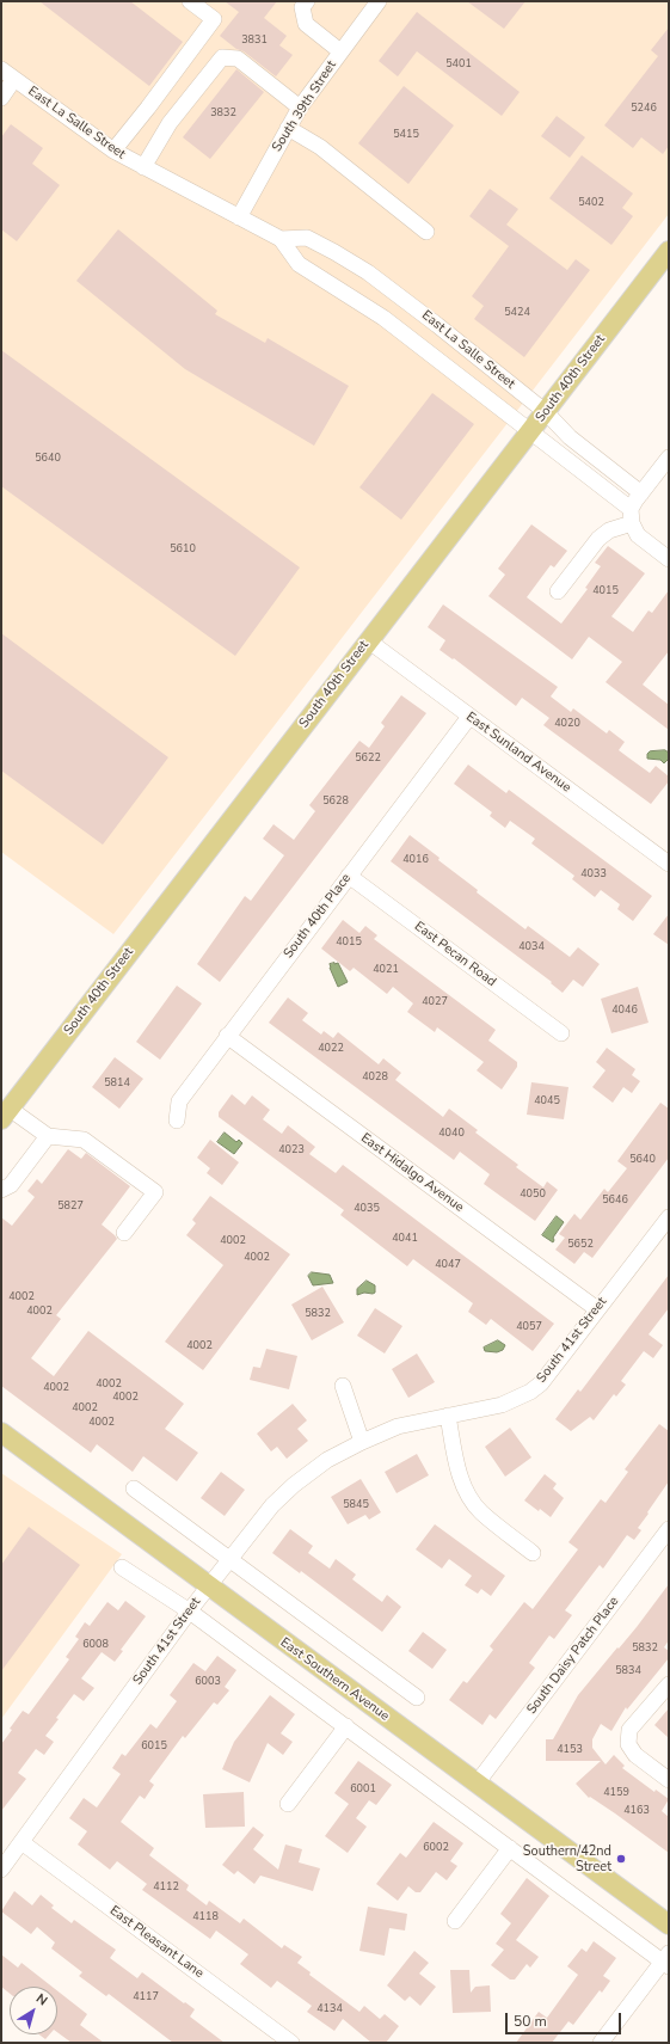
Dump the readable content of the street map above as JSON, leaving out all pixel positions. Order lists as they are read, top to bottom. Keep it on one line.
{"streets":{"main road":["South 40th Street","East Southern Avenue"],"street":["South 39th Street","East La Salle Street","East Sunland Avenue","South 40th Place","East Pecan Road","East Hidalgo Avenue","South 41st Street","South Daisy Patch Place","East Pleasant Lane"]},"crossings":[["South 39th Street","East La Salle Street"],["East La Salle Street","South 40th Street"],["South 40th Street","East Sunland Avenue"],["East Sunland Avenue","South 40th Place"],["South 40th Place","East Pecan Road"],["South 40th Place","East Hidalgo Avenue"],["East Hidalgo Avenue","South 41st Street"],["South 41st Street","East Southern Avenue"],["South 41st Street","East Pleasant Lane"],["South Daisy Patch Place","East Southern Avenue"]],"places":["Southern/42nd Street"],"house_numbers":["3831","5401","5246","3832","5415","5402","5424","5640","5610","4015","4020","5622","5628","4016","4033","4015","4034","4021","4027","4046","4022","4028","5814","4045","4040","4023","5640","4050","5646","5827","4035","4041","4002","5652","4002","4047","4002","4002","5832","4057","4002","4002","4002","4002","4002","4002","5845","6008","5832","5834","6003","6015","4153","6001","4159","4163","6002","4112","4118","4117","4134"],"scale_bar":"50 m","north":"top right"}
